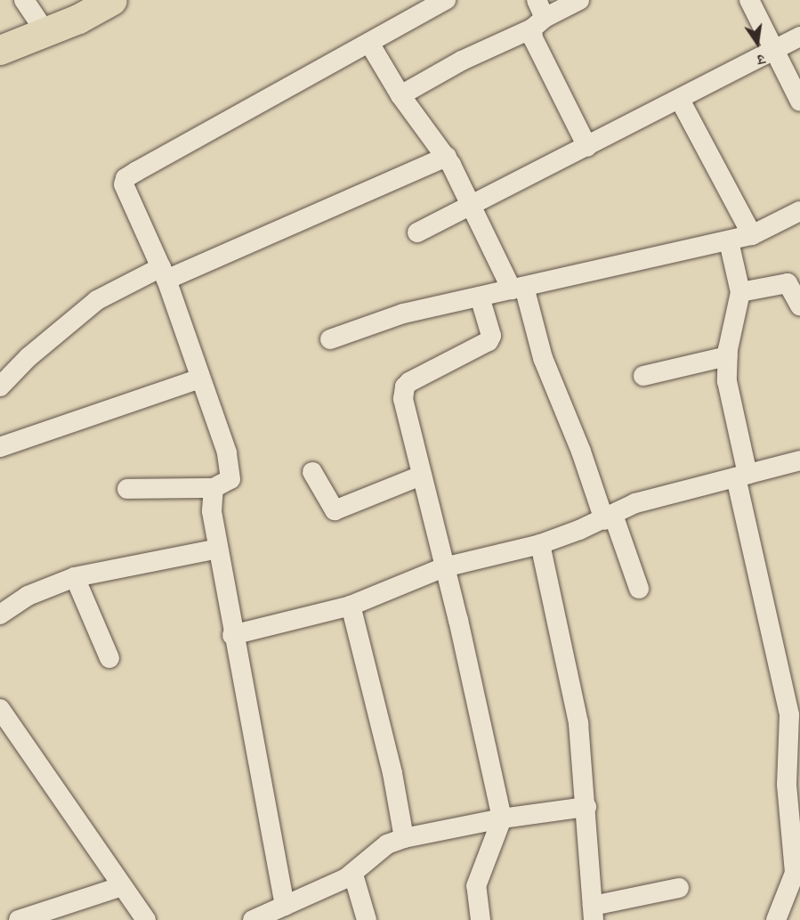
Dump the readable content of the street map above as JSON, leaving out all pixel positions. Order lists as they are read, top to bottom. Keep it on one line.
{"north":"bottom"}
